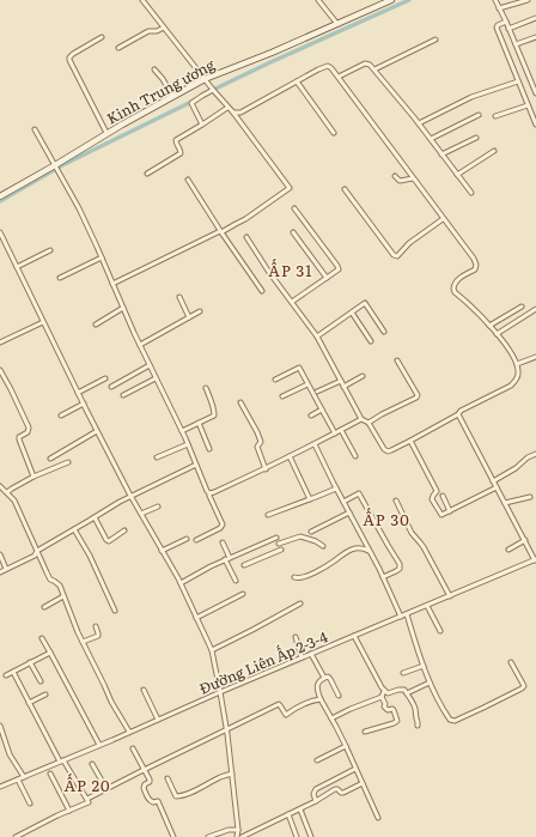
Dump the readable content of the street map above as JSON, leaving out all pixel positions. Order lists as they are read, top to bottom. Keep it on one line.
{"streets":{"street":["Kinh Trung ương","Đường Liên Ấp 2-3-4"]},"districts":["ẤP 31","ẤP 30","ẤP 20"]}
